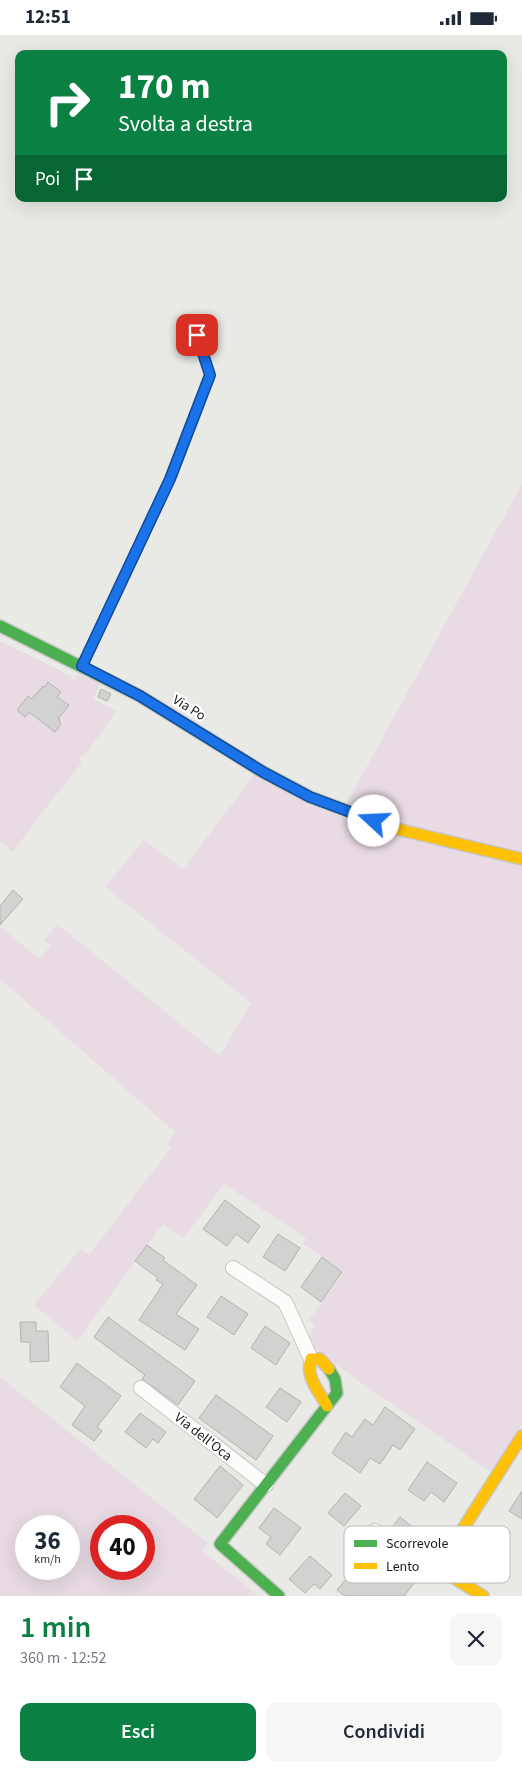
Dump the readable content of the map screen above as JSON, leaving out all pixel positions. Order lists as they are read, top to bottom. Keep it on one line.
{"streets":{"street":["Via Po","Via dell'Oca"]},"legend":["Scorrevole","Lento"],"page":{"status":"12:51","turn":["170 m","Svolta a destra"],"then":"Poi","speed":"36 km/h","limit":"40","heading":["1 min","360 m · 12:52"],"buttons":["Esci","Condividi"]}}
